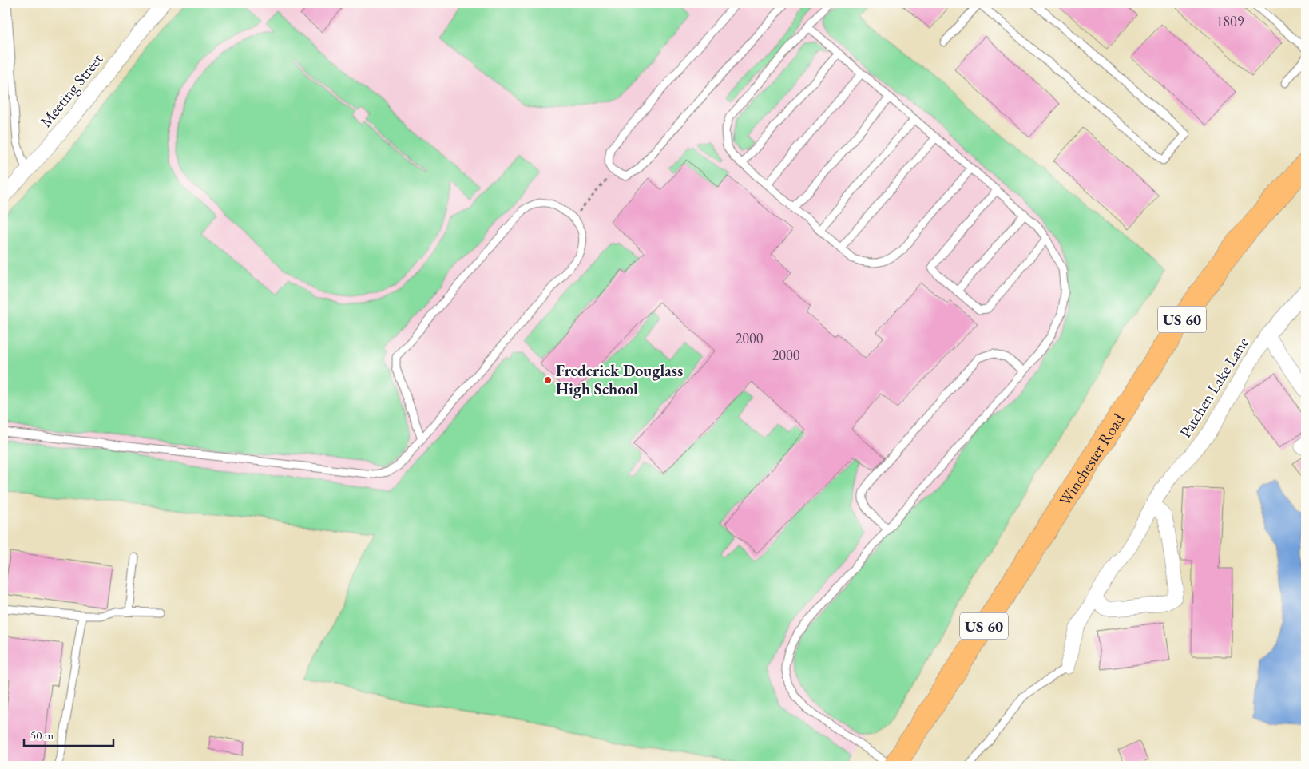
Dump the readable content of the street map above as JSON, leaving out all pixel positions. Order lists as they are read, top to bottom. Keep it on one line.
{"streets":{"highway":["US 60","Winchester Road"],"street":["Meeting Street","Patchen Lake Lane"]},"places":["Frederick Douglass High School"],"house_numbers":["1809","2000","2000"],"scale_bar":"50 m"}
